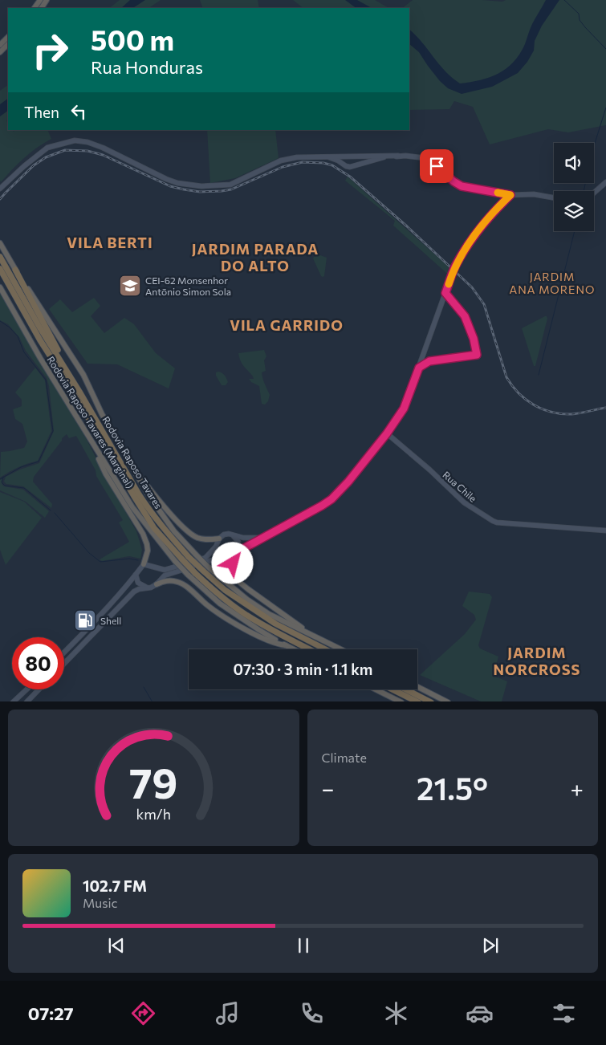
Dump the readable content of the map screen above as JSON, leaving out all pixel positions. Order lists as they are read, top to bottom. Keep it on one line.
{"streets":{"highway":["Rodovia Raposo Tavares (Marginal)","Rodovia Raposo Tavares"],"main road":["Rua Chile"]},"crossings":[["Rodovia Raposo Tavares (Marginal)","Rodovia Raposo Tavares"]],"districts":["VILA BERTI","JARDIM PARADA DO ALTO","JARDIM ANA MORENO","VILA GARRIDO","JARDIM NORCROSS"],"places":{"school or university":["CEI-62 Monsenhor Antõnio Simon Sola"],"fuel station":["Shell"]},"page":{"turn":["500 m","Rua Honduras"],"then":"Then","limit":"80","trip":"07:30 · 3 min · 1.1 km","tile":"Climate","heat":["−","21.5°","+"],"song":["102.7 FM","Music"],"tabs":"07:27","gauge":["79","km/h"]}}
